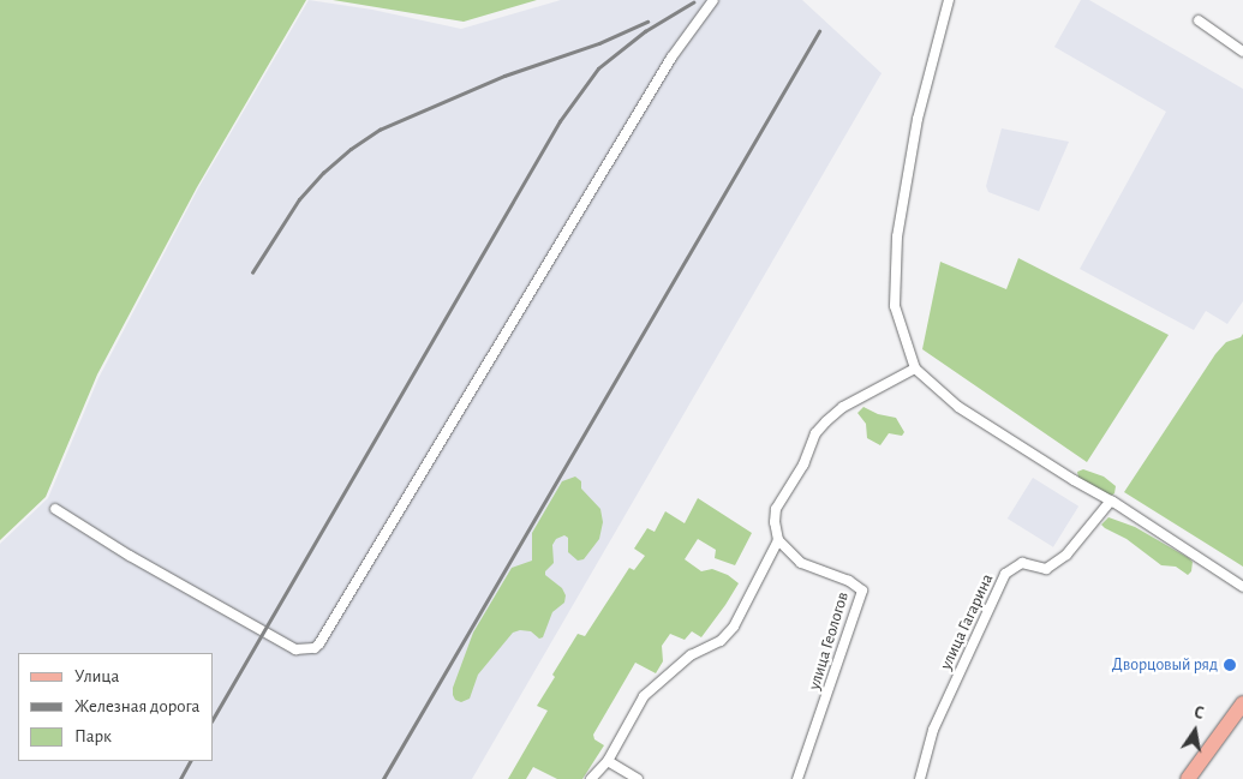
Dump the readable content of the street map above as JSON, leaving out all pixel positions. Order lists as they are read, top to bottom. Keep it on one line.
{"streets":{"street":["улица Гагарина","улица Геологов"]},"places":["Дворцовый ряд"],"legend":["Улица","Железная дорога","Парк"],"north":"top"}
